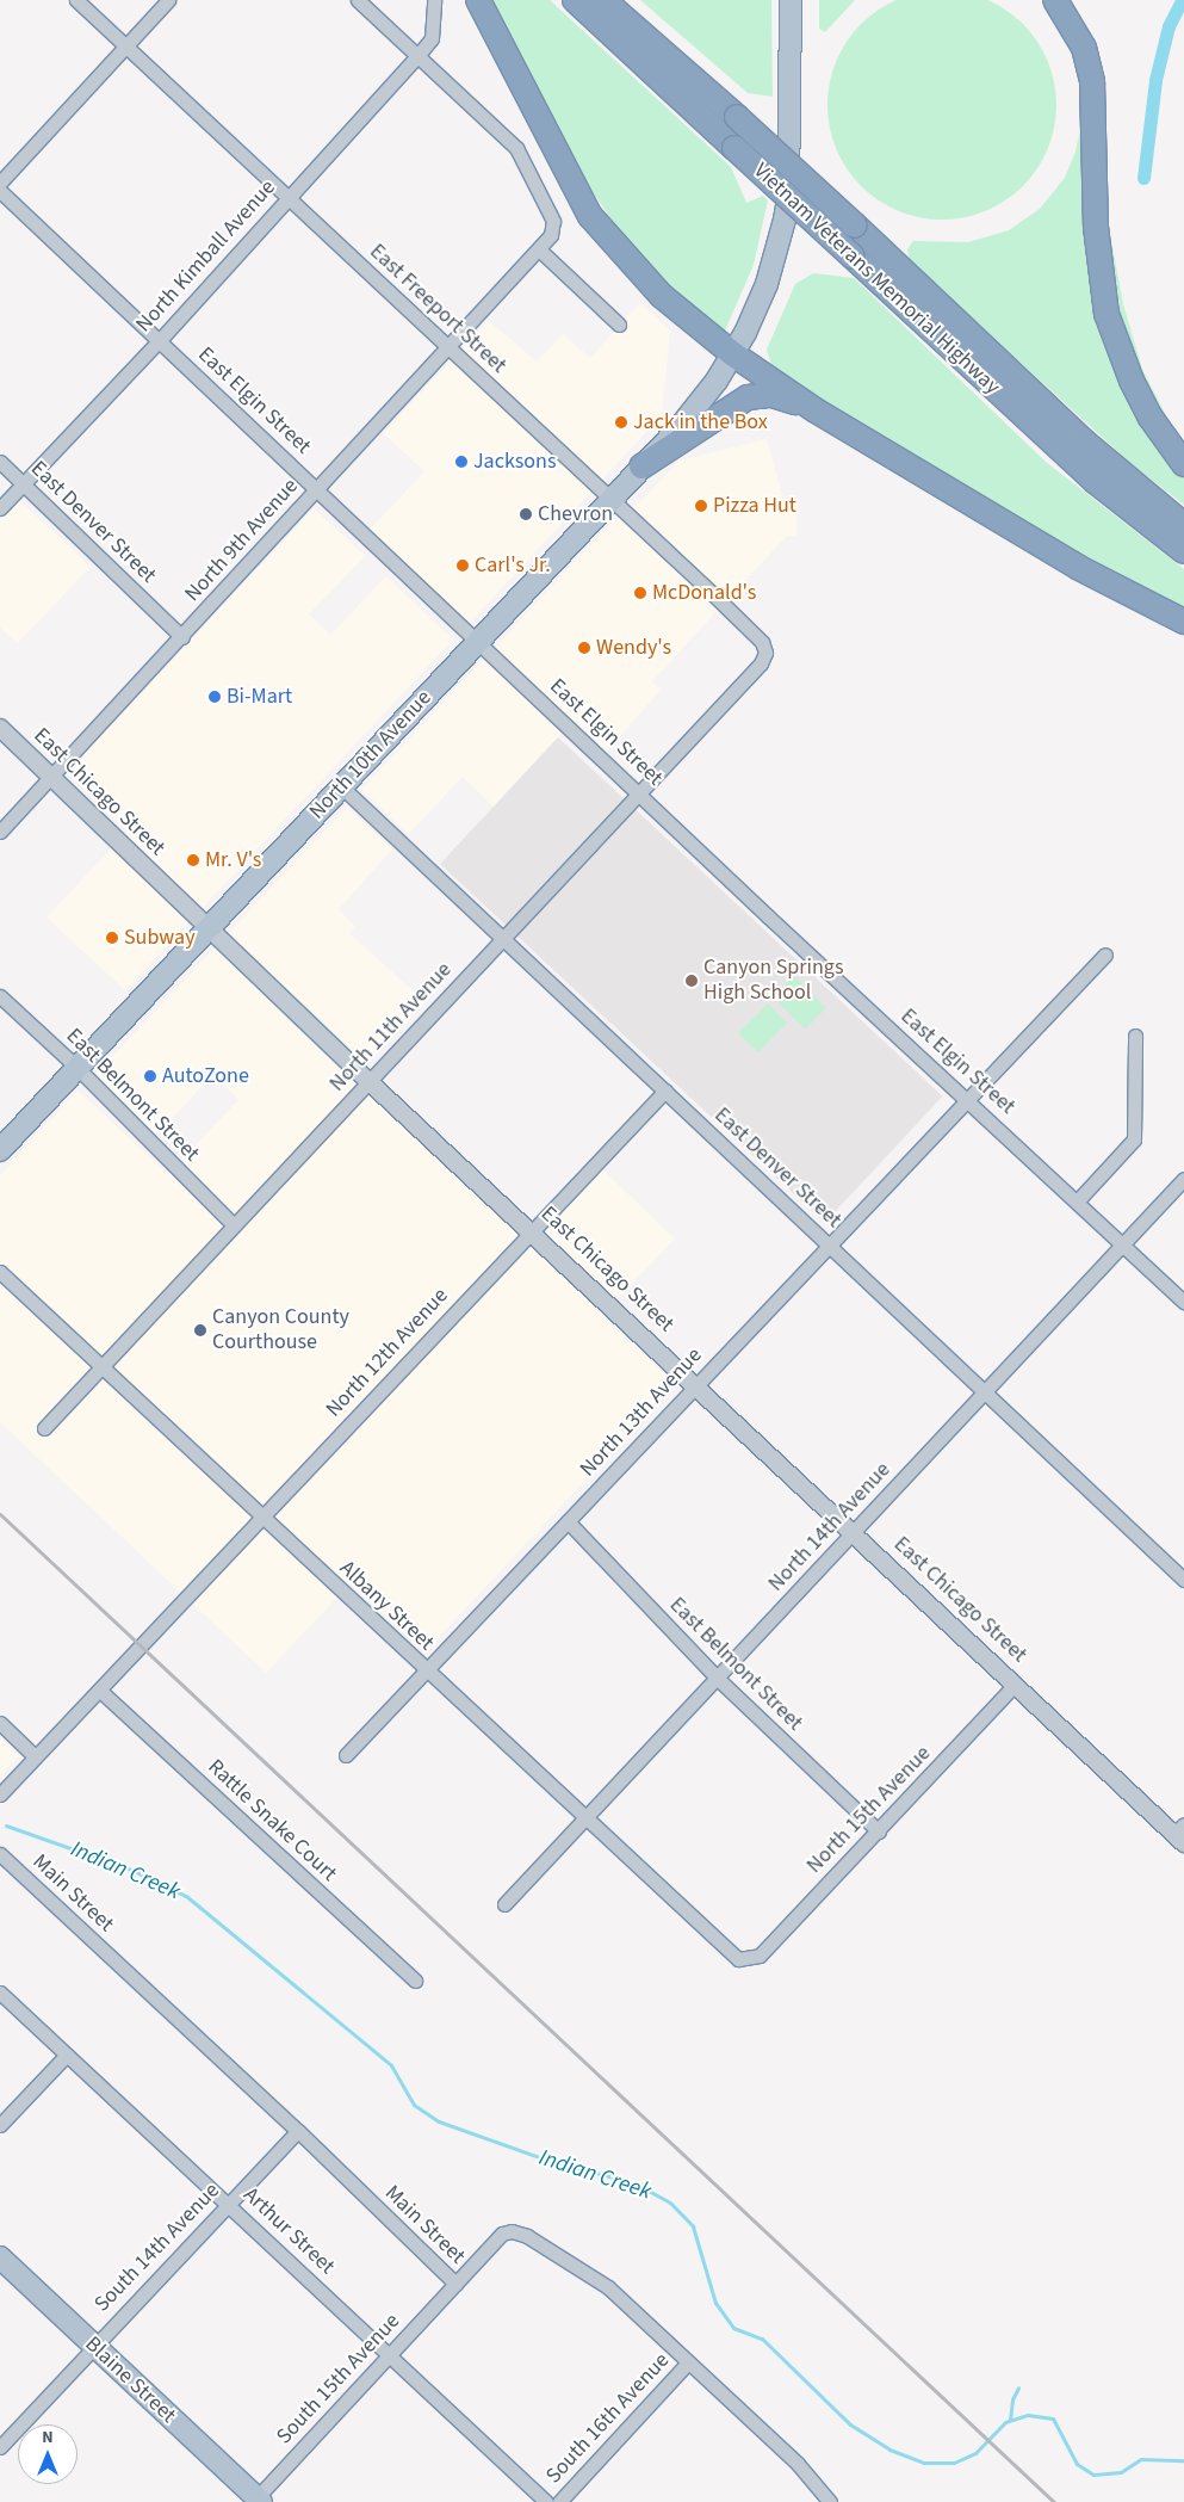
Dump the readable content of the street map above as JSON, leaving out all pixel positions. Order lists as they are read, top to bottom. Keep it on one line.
{"streets":{"highway":["Vietnam Veterans Memorial Highway"],"main road":["North 10th Avenue","Blaine Street"],"street":["North Kimball Avenue","East Freeport Street","East Elgin Street","East Denver Street","North 9th Avenue","East Chicago Street","North 11th Avenue","East Belmont Street","North 12th Avenue","North 13th Avenue","North 14th Avenue","Albany Street","North 15th Avenue","Rattle Snake Court","Main Street","Arthur Street","South 14th Avenue","South 15th Avenue","South 16th Avenue"]},"crossings":[["North Kimball Avenue","East Freeport Street"],["North Kimball Avenue","East Elgin Street"],["North Kimball Avenue","East Denver Street"],["North Kimball Avenue","North 9th Avenue"],["East Freeport Street","North 9th Avenue"],["East Freeport Street","North 10th Avenue"],["East Freeport Street","North 11th Avenue"],["East Elgin Street","North 9th Avenue"],["East Elgin Street","North 10th Avenue"],["East Elgin Street","North 11th Avenue"],["East Elgin Street","North 13th Avenue"],["East Elgin Street","North 14th Avenue"],["East Denver Street","North 9th Avenue"],["East Denver Street","North 10th Avenue"],["East Denver Street","North 11th Avenue"],["East Denver Street","North 12th Avenue"],["East Denver Street","North 13th Avenue"],["East Denver Street","North 14th Avenue"],["North 9th Avenue","East Chicago Street"],["North 10th Avenue","East Chicago Street"],["North 10th Avenue","East Belmont Street"],["East Chicago Street","North 11th Avenue"],["East Chicago Street","North 12th Avenue"],["East Chicago Street","North 13th Avenue"],["East Chicago Street","North 14th Avenue"],["East Chicago Street","North 15th Avenue"],["North 11th Avenue","East Belmont Street"],["North 11th Avenue","Albany Street"],["East Belmont Street","North 13th Avenue"],["East Belmont Street","North 14th Avenue"],["East Belmont Street","North 15th Avenue"],["North 12th Avenue","Albany Street"],["North 12th Avenue","Rattle Snake Court"],["North 13th Avenue","Albany Street"],["North 14th Avenue","Albany Street"],["Albany Street","North 15th Avenue"],["Main Street","South 14th Avenue"],["Main Street","South 15th Avenue"],["Main Street","South 16th Avenue"],["Arthur Street","South 14th Avenue"],["Arthur Street","South 15th Avenue"],["South 14th Avenue","Blaine Street"],["South 15th Avenue","Blaine Street"]],"water":["Indian Creek"],"places":["Jack in the Box","Jacksons","Pizza Hut","Chevron","Carl's Jr.","McDonald's","Wendy's","Bi-Mart","Mr. V's","Subway","Canyon Springs High School","AutoZone","Canyon County Courthouse"],"north":"top"}
